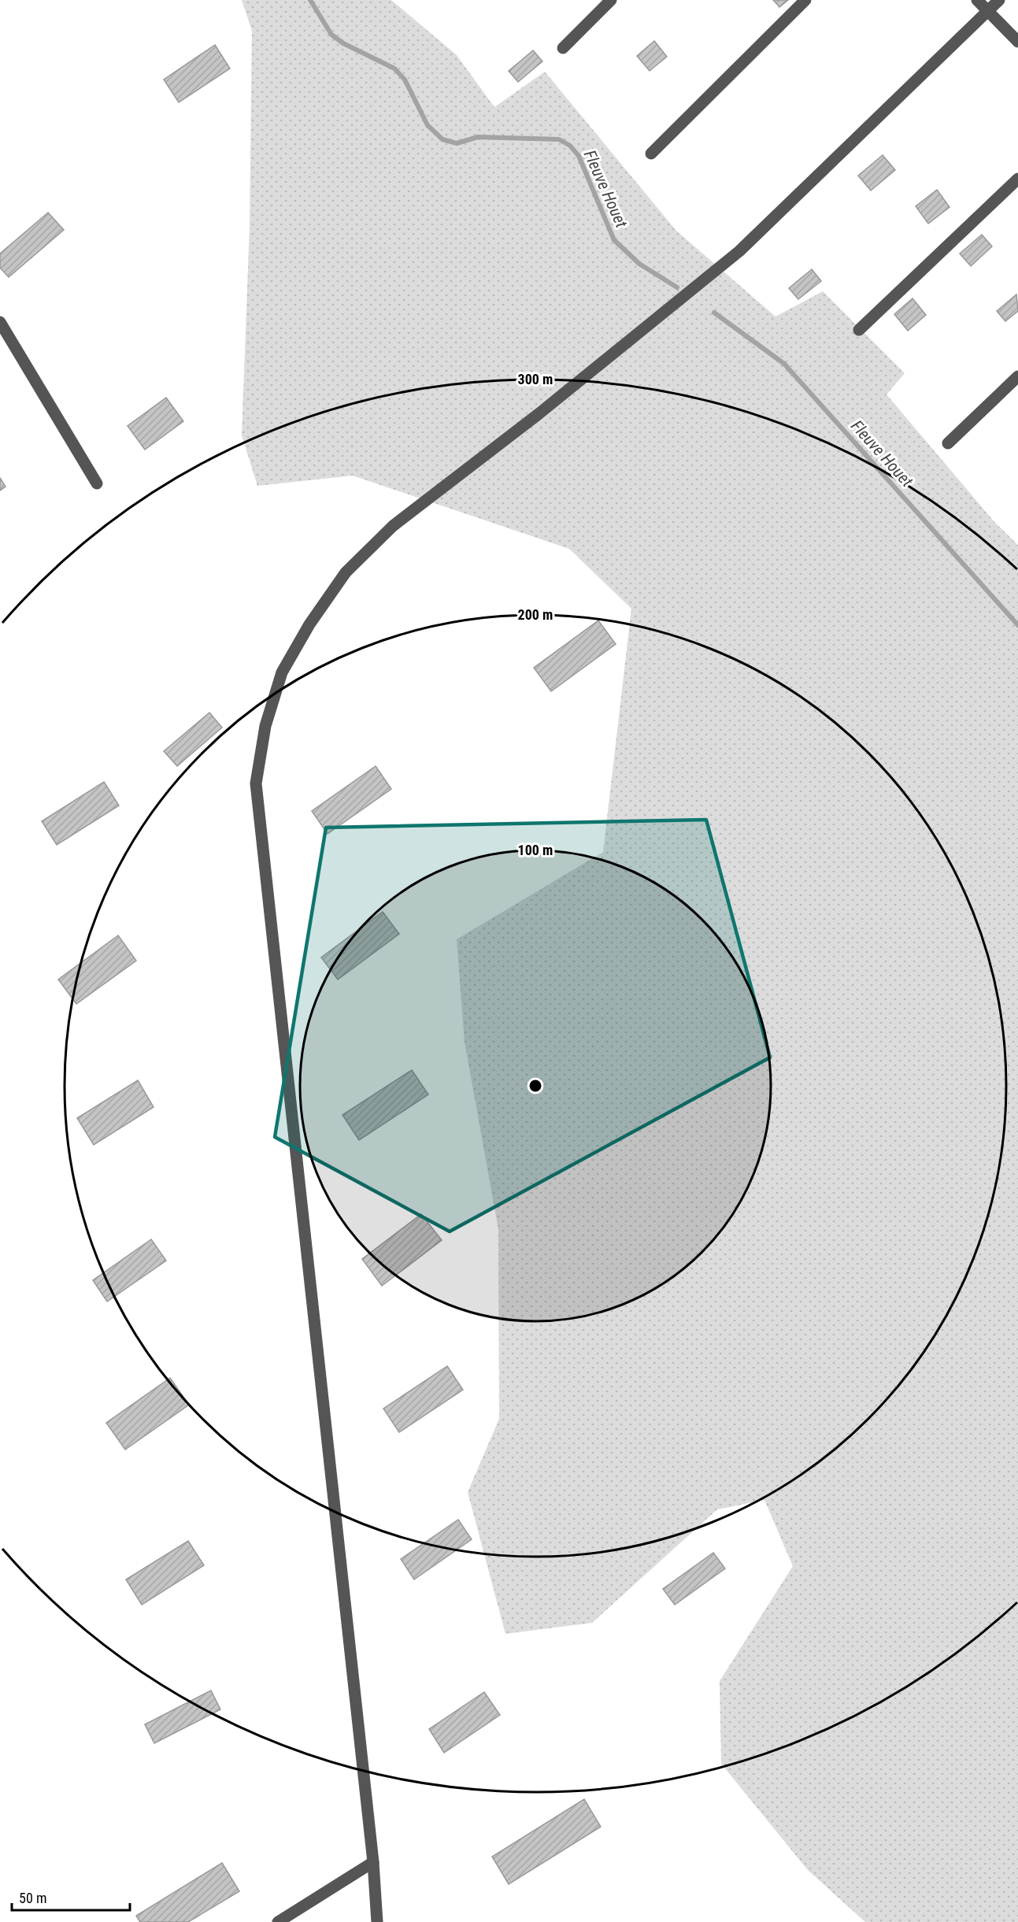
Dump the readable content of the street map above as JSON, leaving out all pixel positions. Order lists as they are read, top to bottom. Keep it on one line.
{"water":["Fleuve Houet"],"scale_bar":"50 m","rings":["300 m","200 m","100 m"]}
